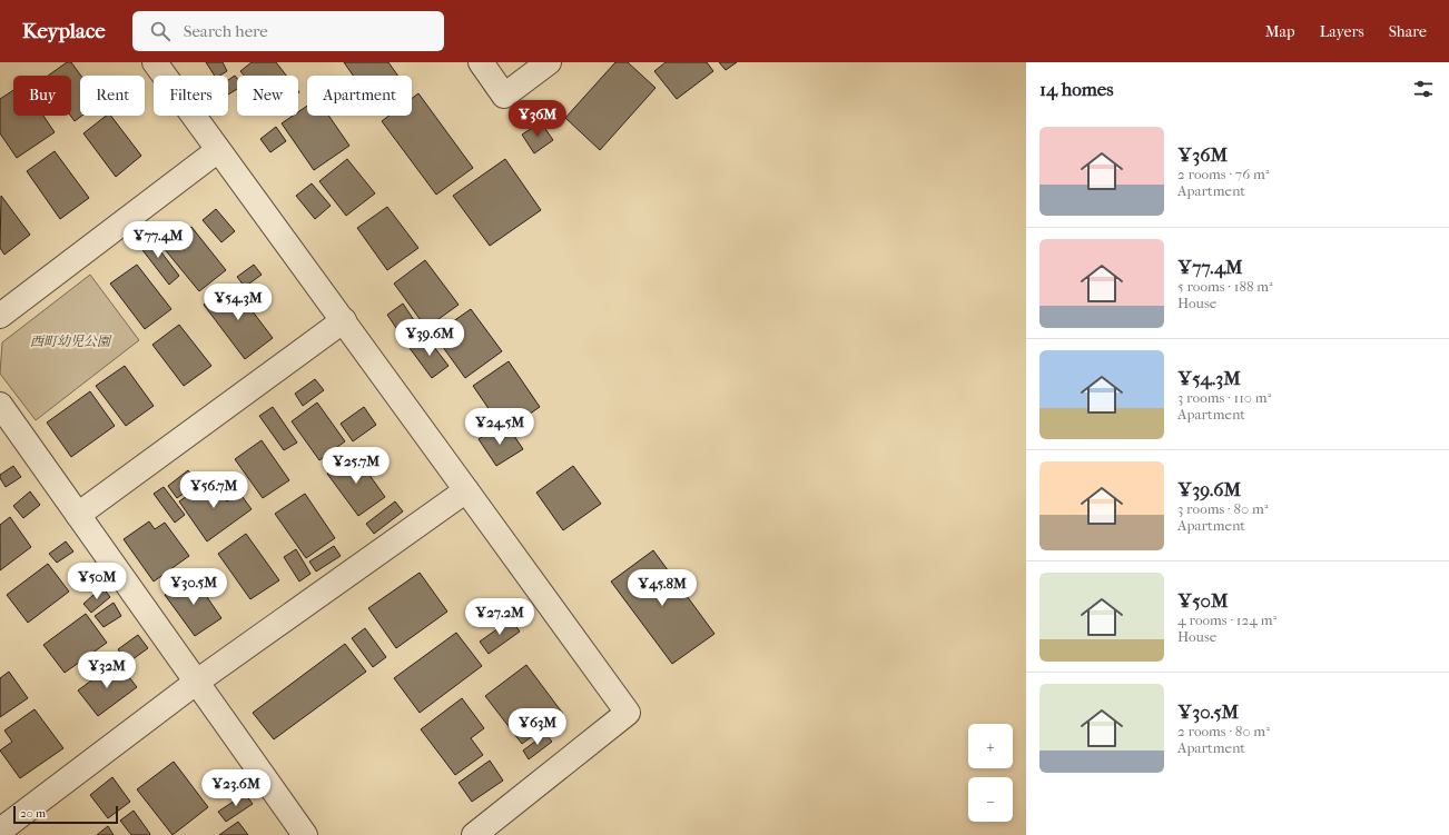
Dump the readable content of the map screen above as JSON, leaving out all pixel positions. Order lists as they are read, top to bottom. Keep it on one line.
{"parks":["西町幼児公園"],"scale_bar":"20 m","page":{"header":"Keyplace","search":"Search here","nav":["Map","Layers","Share"],"heading":"14 homes","chip":["Buy","Rent","Filters","New","Apartment"],"price":["¥36M","¥77.4M","¥54.3M","¥39.6M","¥24.5M","¥25.7M","¥56.7M","¥50M","¥30.5M","¥45.8M","¥27.2M","¥32M","¥63M","¥23.6M"],"list":[{"name":"¥36M","note":"2 rooms · 76 m² · Apartment"},{"name":"¥77.4M","note":"5 rooms · 188 m² · House"},{"name":"¥54.3M","note":"3 rooms · 110 m² · Apartment"},{"name":"¥39.6M","note":"3 rooms · 80 m² · Apartment"},{"name":"¥50M","note":"4 rooms · 124 m² · House"},{"name":"¥30.5M","note":"2 rooms · 80 m² · Apartment"}],"map_buttons":["+","−"],"scale":"20 m"}}
